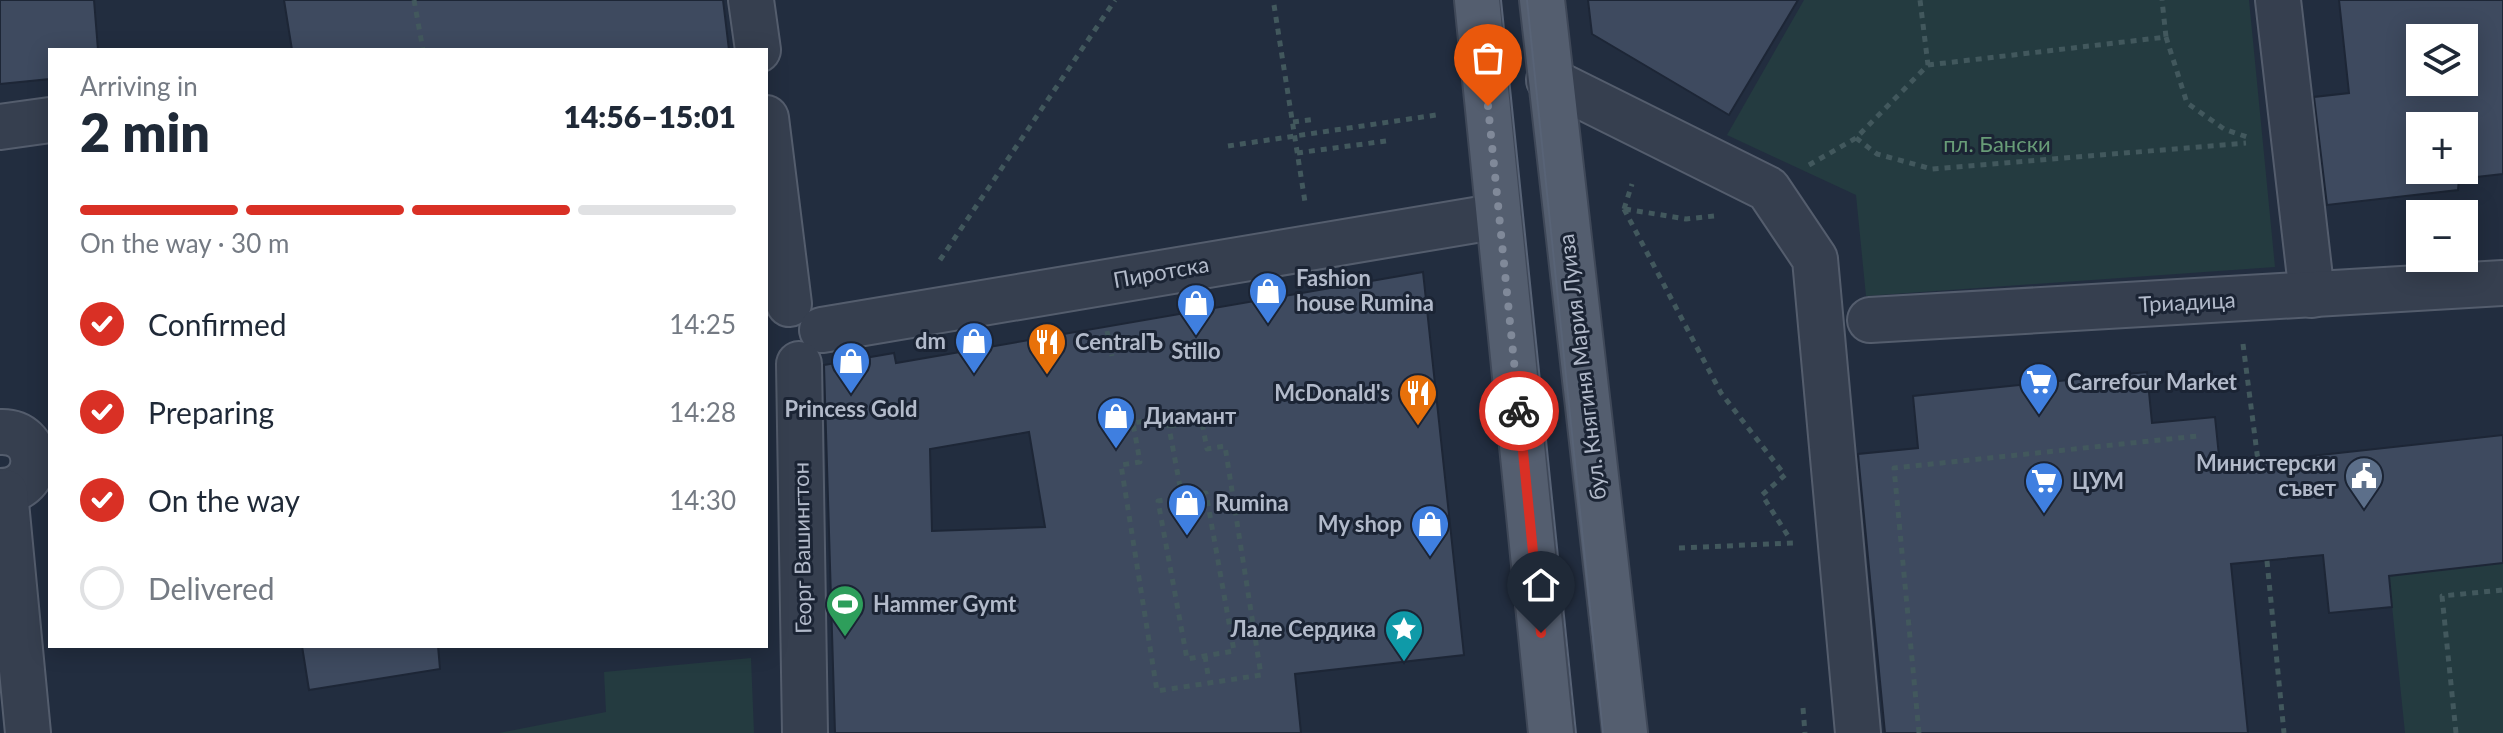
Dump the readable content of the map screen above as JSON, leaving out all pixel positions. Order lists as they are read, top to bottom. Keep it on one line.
{"streets":{"main road":["бул. Княгиня Мария Луиза"],"street":["Пиротска","Триадица","Георг Вашингтон"]},"crossings":[["Пиротска","Георг Вашингтон"]],"parks":["пл. Бански"],"places":{"shop":["Fashion house Rumina","Stillo","dm","Princess Gold","Диамант","Rumina","My shop"],"restaurant":["CentralЪ","McDonald's"],"supermarket":["Carrefour Market","ЦУМ"],"public building":["Министерски съвет"],"sports":["Hammer Gymt"],"place":["Лале Сердика"]},"page":{"map_buttons":["+","−"],"heading":["2 min","Arriving in","14:56–15:01"],"bar":"On the way · 30 m","list":[["Confirmed","14:25"],["Preparing","14:28"],["On the way","14:30"],"Delivered"]}}
